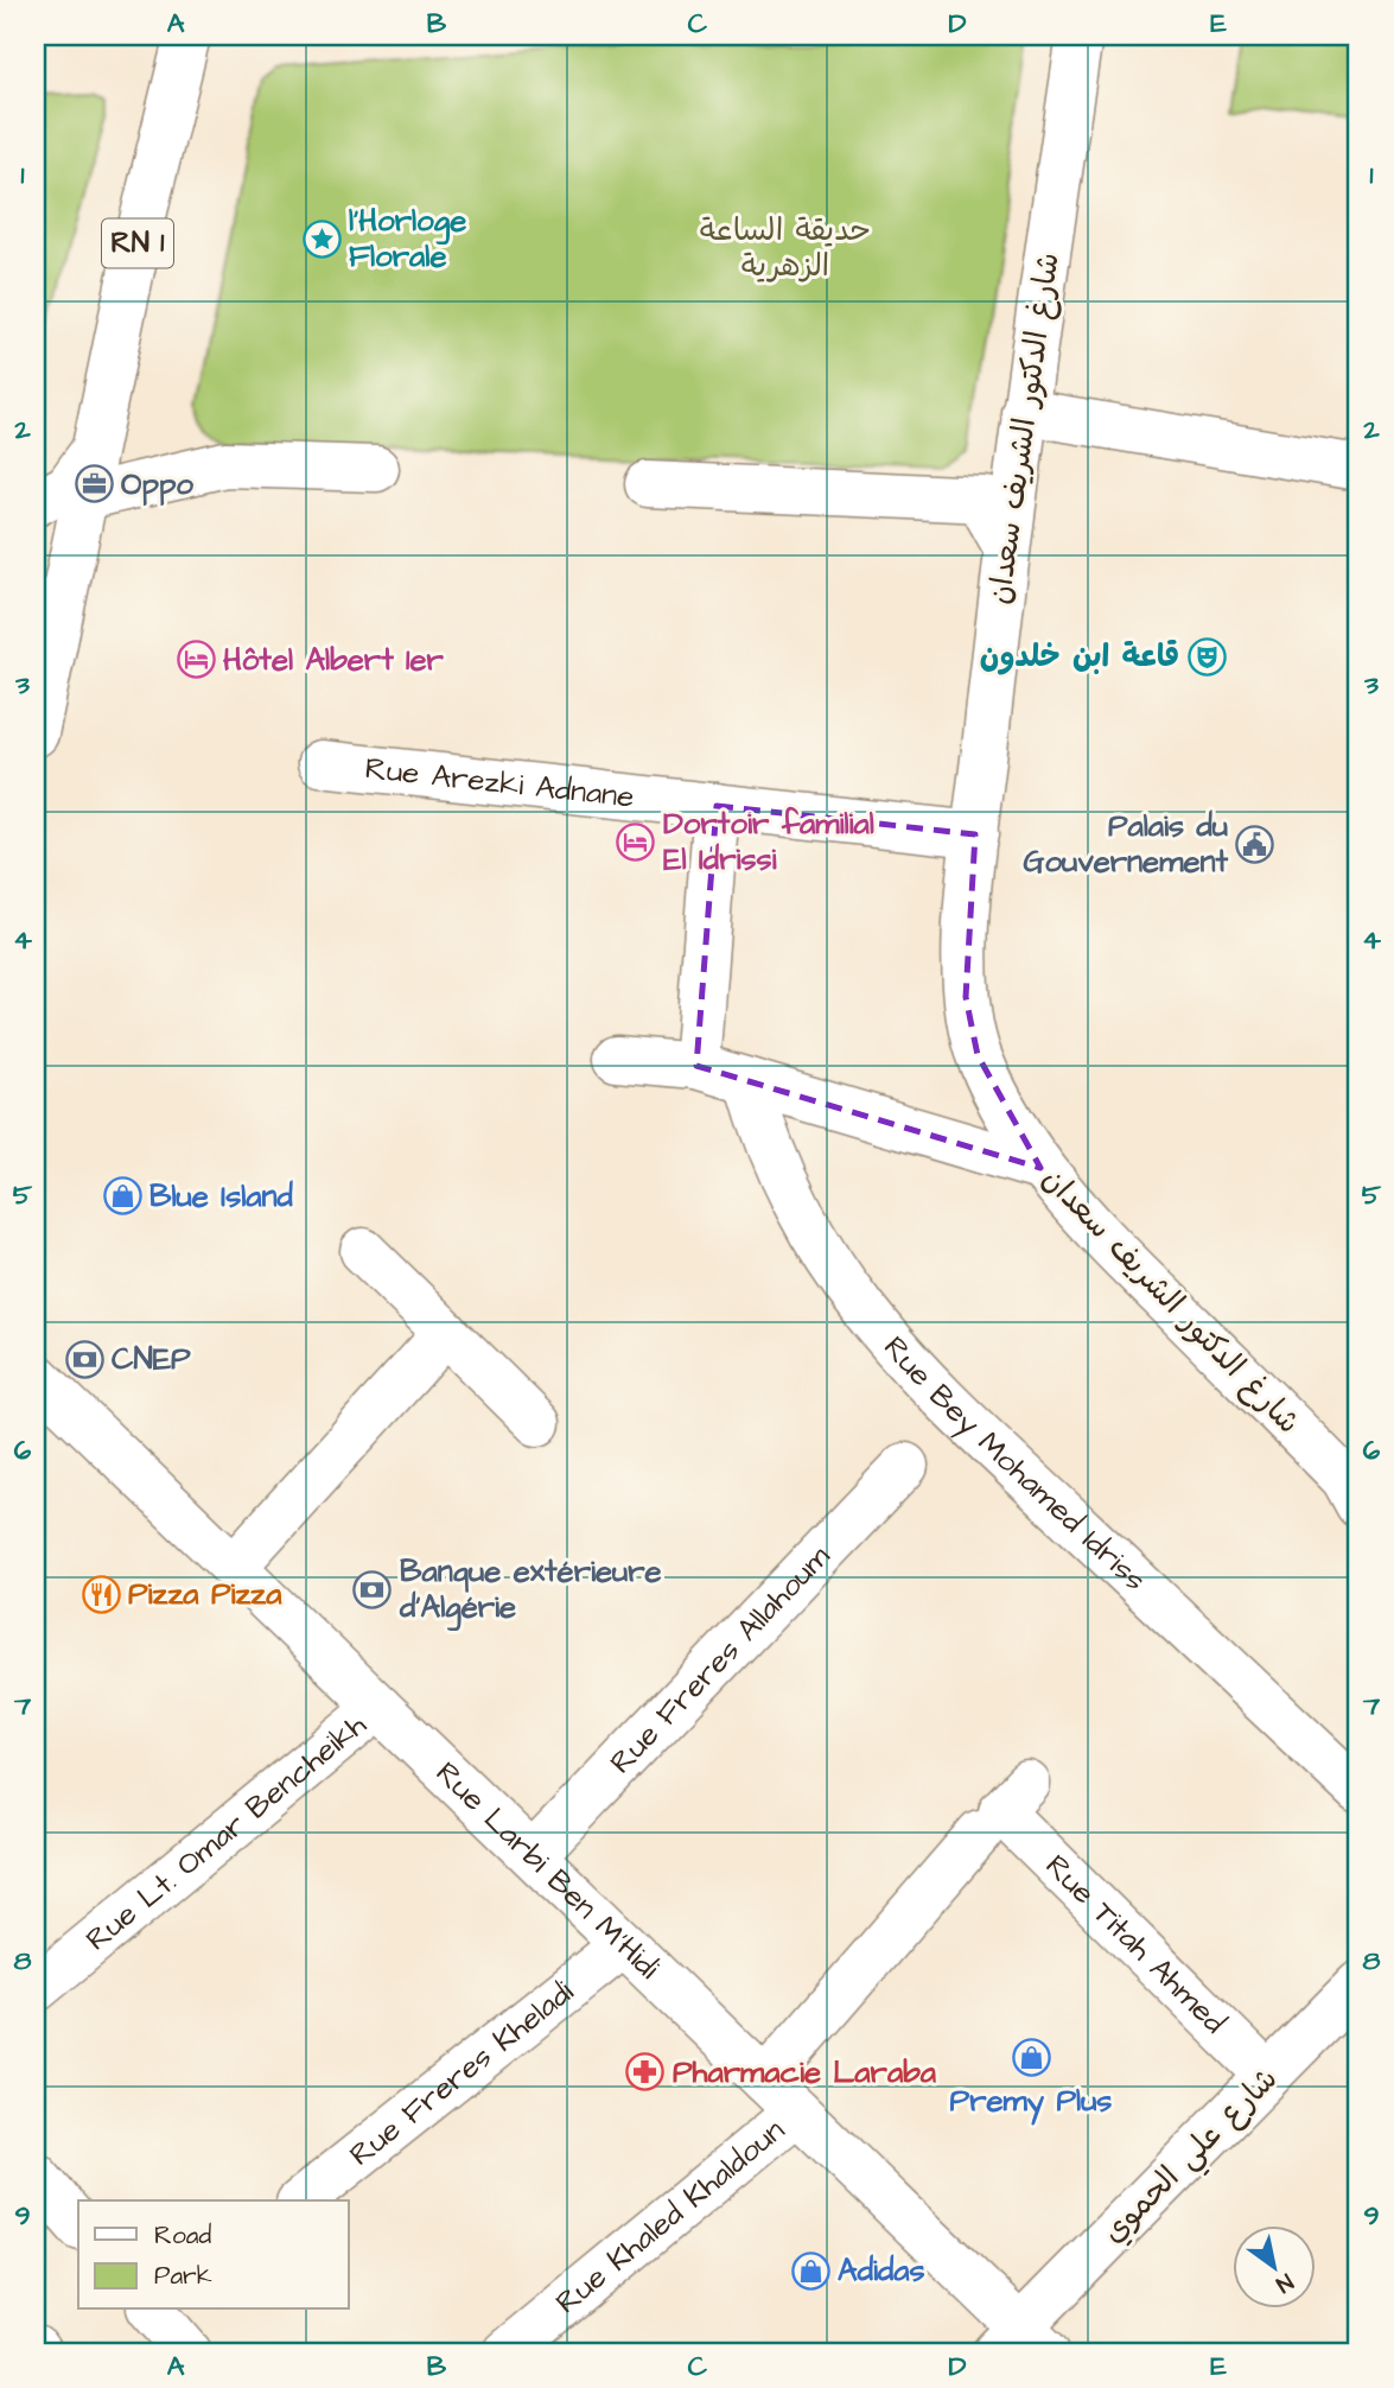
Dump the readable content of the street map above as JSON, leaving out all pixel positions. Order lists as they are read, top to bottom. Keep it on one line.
{"streets":{"street":["RN 1","شارغ الدكتور الشريف سعدان","Rue Arezki Adnane","Rue Bey Mohamed Idriss","Rue Freres Allahoum","Rue Lt. Omar Bencheikh","Rue Larbi Ben M'Hidi","Rue Titah Ahmed","Rue Freres Kheladi","شارع علي الحموي","Rue Khaled Khaldoun"]},"crossings":[["شارغ الدكتور الشريف سعدان","Rue Arezki Adnane"],["Rue Freres Allahoum","Rue Larbi Ben M'Hidi"],["Rue Lt. Omar Bencheikh","Rue Larbi Ben M'Hidi"],["Rue Larbi Ben M'Hidi","Rue Freres Kheladi"],["Rue Larbi Ben M'Hidi","شارع علي الحموي"],["Rue Larbi Ben M'Hidi","Rue Khaled Khaldoun"],["Rue Titah Ahmed","شارع علي الحموي"],["Rue Titah Ahmed","Rue Khaled Khaldoun"]],"parks":["حديقة الساعة الزهرية"],"places":{"place":["l'Horloge Florale"],"office":["Oppo"],"theatre":["قاعة ابن خلدون"],"hotel":["Hôtel Albert 1er","Dortoir familial El Idrissi"],"public building":["Palais du Gouvernement"],"shop":["Blue Island","Premy Plus","Adidas"],"bank":["CNEP","Banque extérieure d'Algérie"],"restaurant":["Pizza Pizza"],"pharmacy":["Pharmacie Laraba"]},"legend":["Road","Park"],"north":"bottom right","grid":{"columns":["A","B","C","D","E"],"rows":["1","2","3","4","5","6","7","8","9"]}}
